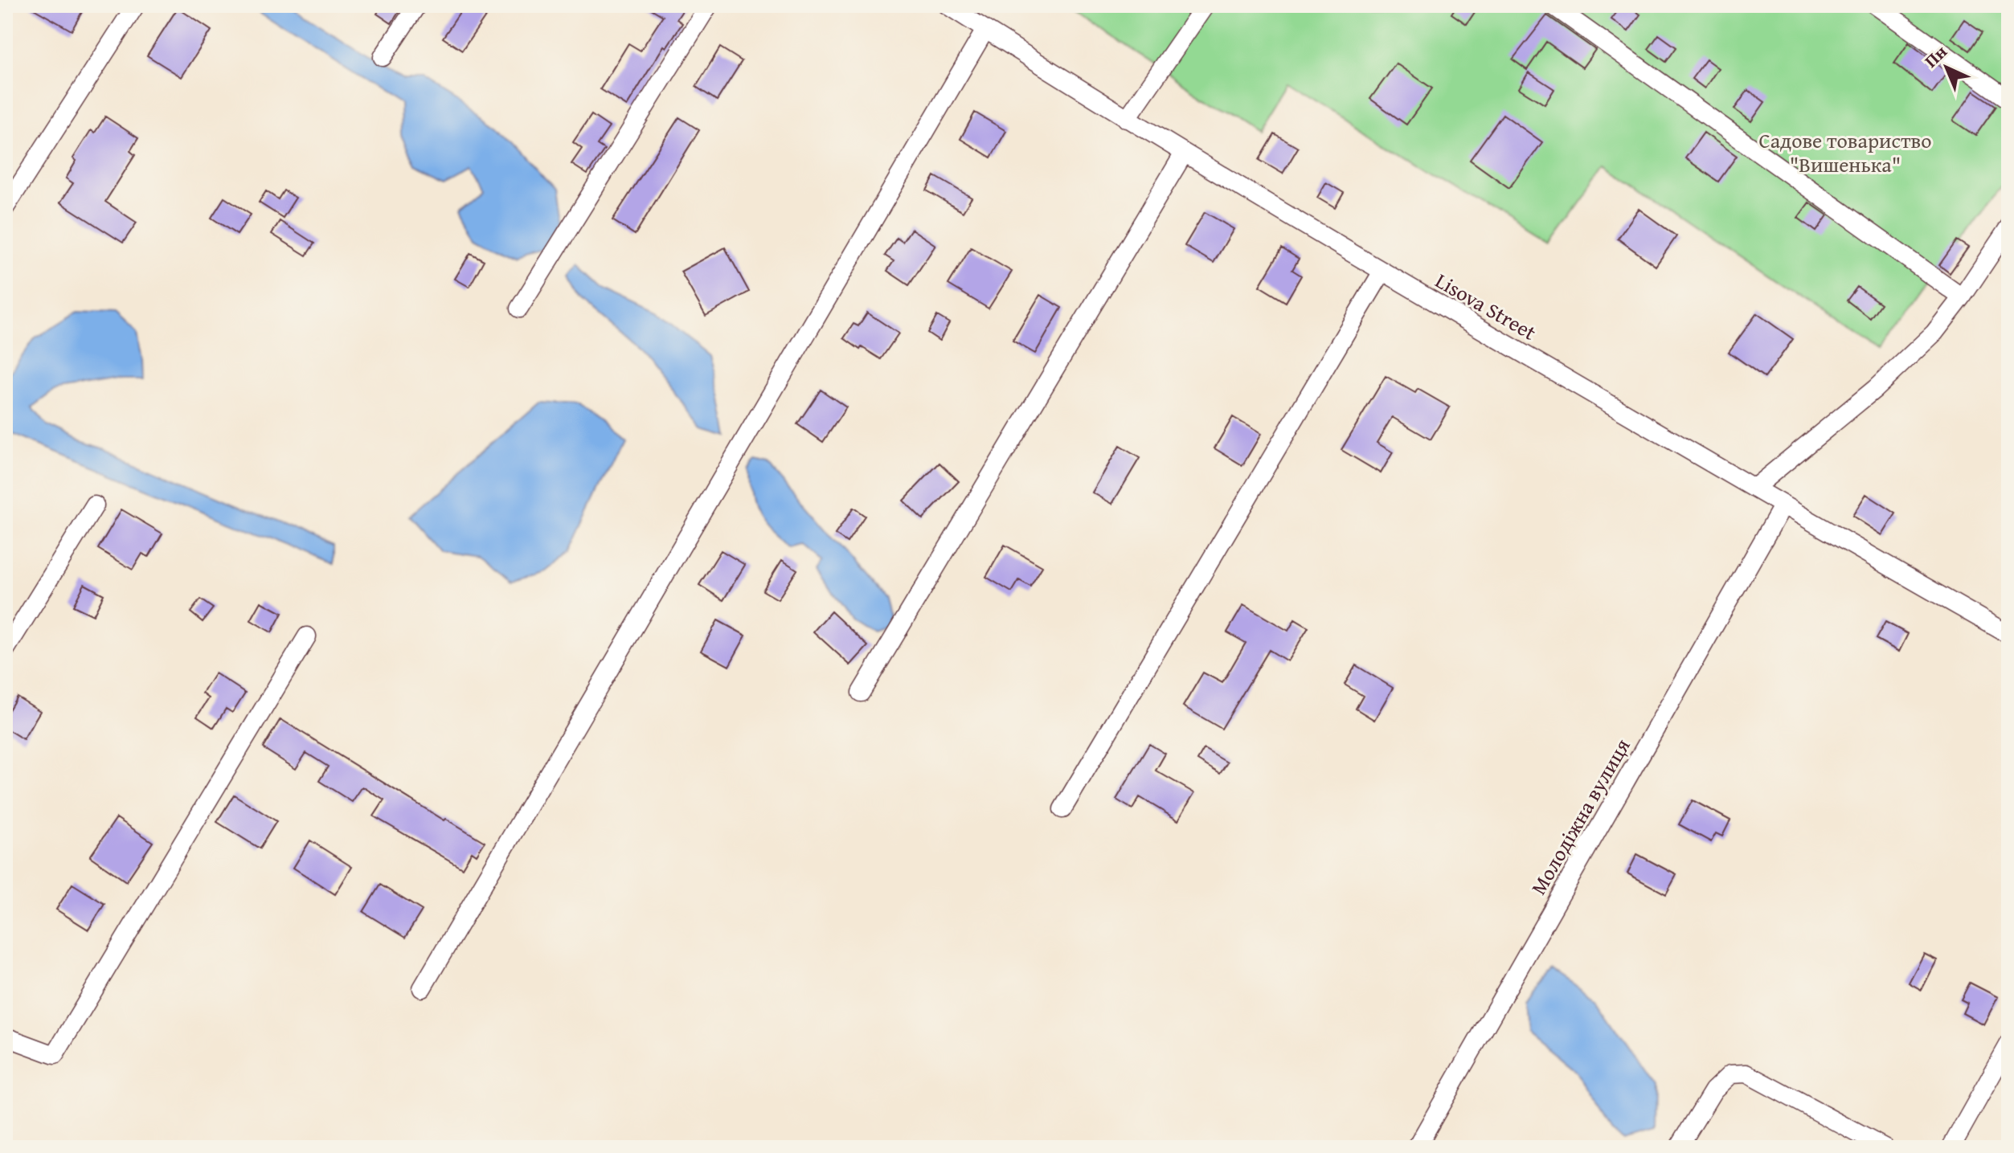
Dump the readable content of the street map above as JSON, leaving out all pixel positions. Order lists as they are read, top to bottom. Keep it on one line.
{"streets":{"street":["Lisova Street","Молодіжна вулиця"]},"crossings":[["Lisova Street","Молодіжна вулиця"]],"parks":["Садове товариство \"Вишенька\""],"north":"top left"}
